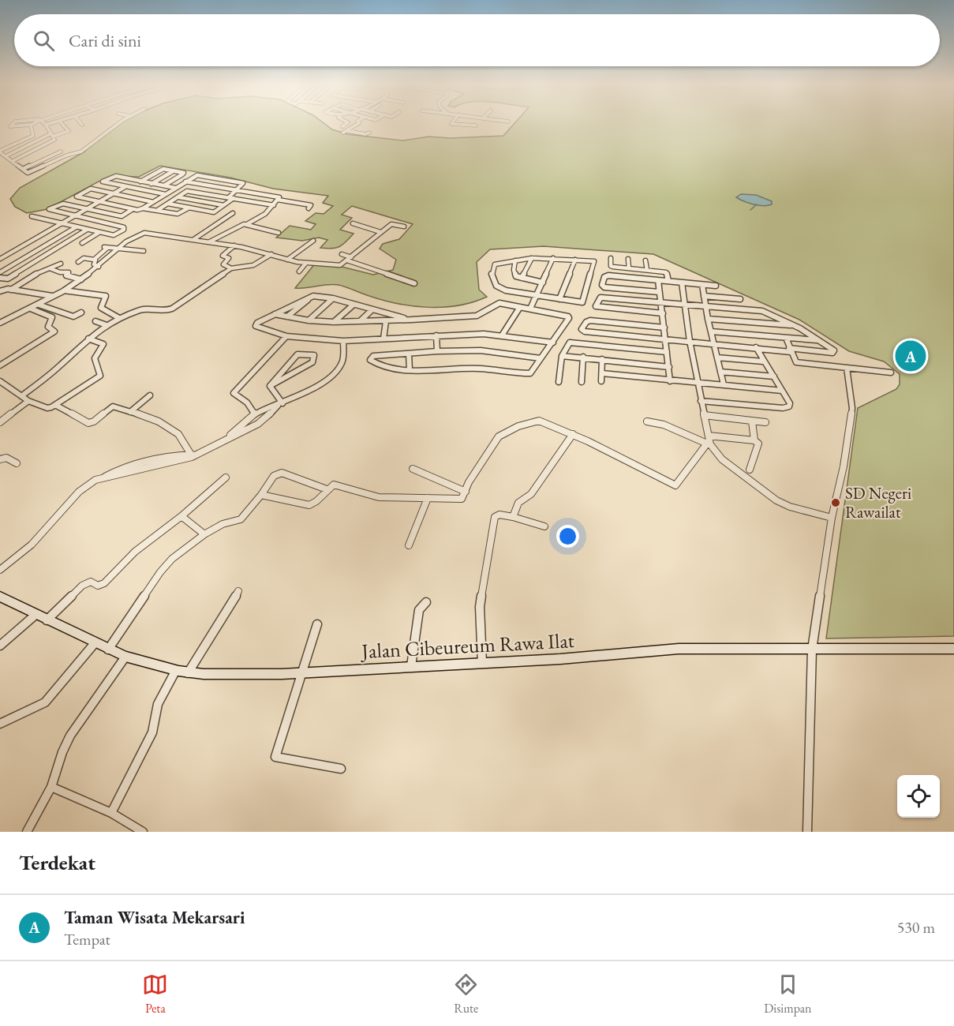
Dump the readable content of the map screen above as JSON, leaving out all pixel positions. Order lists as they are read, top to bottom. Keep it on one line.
{"streets":{"street":["Jalan Cibeureum Rawa Ilat"]},"places":["SD Negeri Rawailat"],"page":{"search":"Cari di sini","pins":"A","heading":"Terdekat","list":[{"mark":"A","name":"Taman Wisata Mekarsari","note":"Tempat","value":"530 m"}],"nav":["Peta","Rute","Disimpan"]}}
